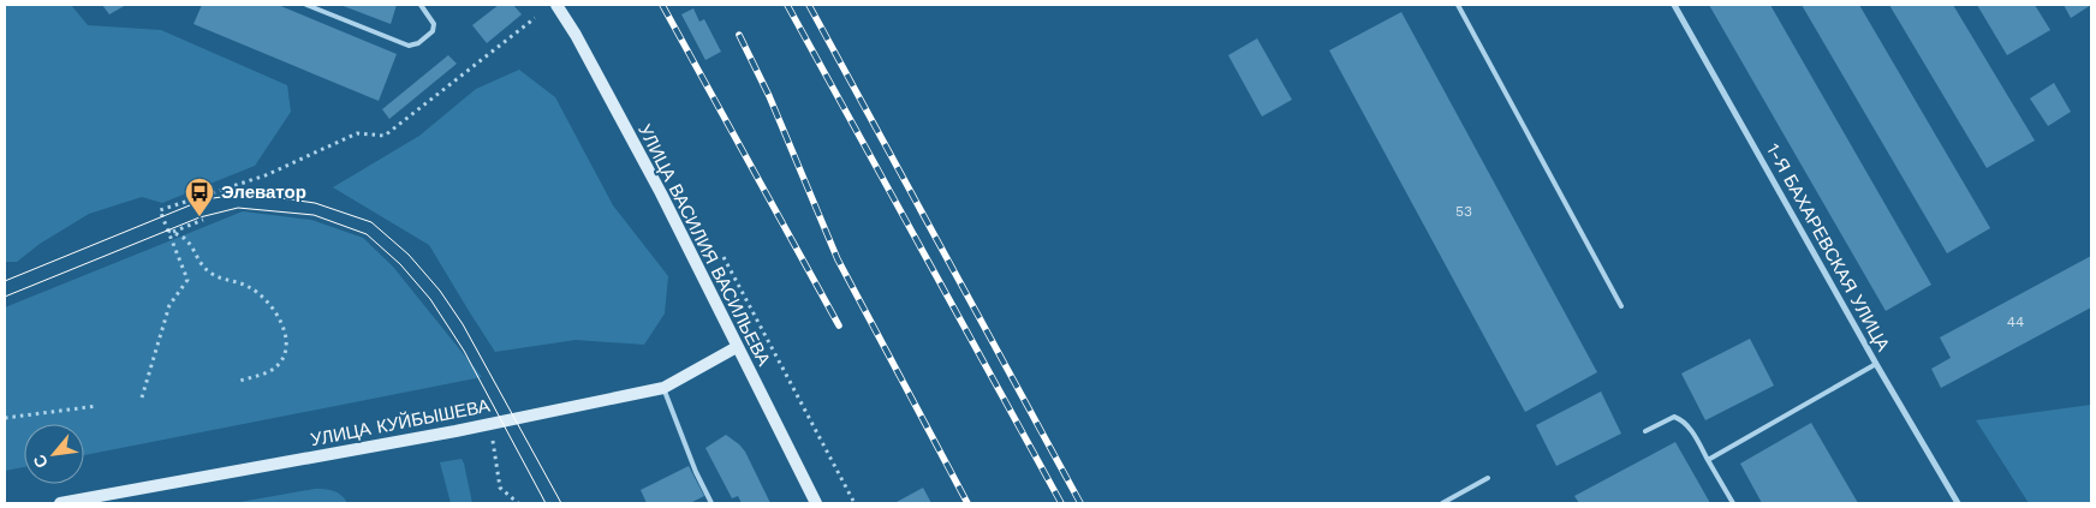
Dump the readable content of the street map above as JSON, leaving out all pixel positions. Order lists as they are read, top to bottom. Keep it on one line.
{"streets":{"main road":["УЛИЦА ВАСИЛИЯ ВАСИЛЬЕВА","УЛИЦА КУЙБЫШЕВА"],"street":["1-Я БАХАРЕВСКАЯ УЛИЦА"]},"crossings":[["УЛИЦА ВАСИЛИЯ ВАСИЛЬЕВА","УЛИЦА КУЙБЫШЕВА"]],"places":{"bus stop":["Элеватор"]},"house_numbers":["53","44"],"north":"bottom left"}
